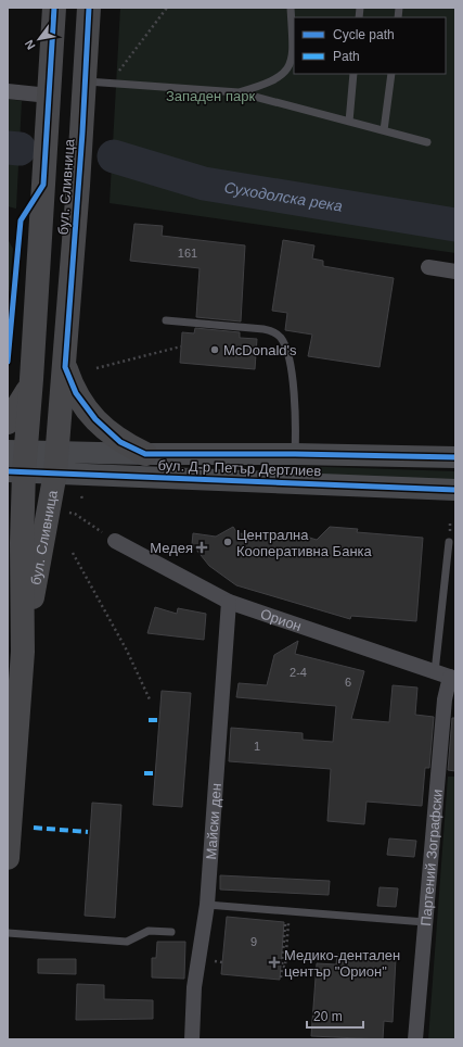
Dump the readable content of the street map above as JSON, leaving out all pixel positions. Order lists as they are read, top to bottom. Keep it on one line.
{"streets":{"main road":["бул. Сливница","бул. Д-р Петър Дертлиев"],"street":["Орион","Майски ден","Партений Зографски"]},"crossings":[["бул. Сливница","бул. Д-р Петър Дертлиев"],["Орион","Майски ден"],["Орион","Партений Зографски"]],"water":["Суходолска река"],"parks":["Западен парк"],"places":{"other":["McDonald's","Централна Кооперативна Банка"],"health":["Медея","Медико-дентален център \"Орион\""]},"house_numbers":["161","2-4","6","1","9"],"legend":["Cycle path","Path"],"scale_bar":"20 m","north":"bottom left"}
